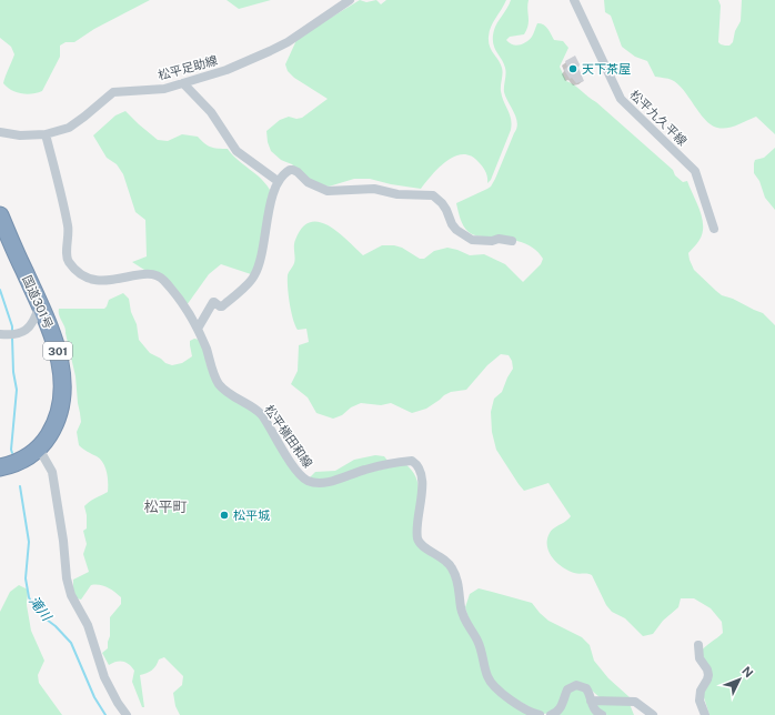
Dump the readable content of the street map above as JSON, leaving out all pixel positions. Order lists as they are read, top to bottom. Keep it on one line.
{"streets":{"highway":["国道301号","301"],"street":["松平足助線","松平九久平線","松平槇田和線"]},"crossings":[["松平足助線","松平槇田和線"]],"districts":["松平町"],"water":["滝川"],"places":["天下茶屋","松平城"],"north":"top right"}
